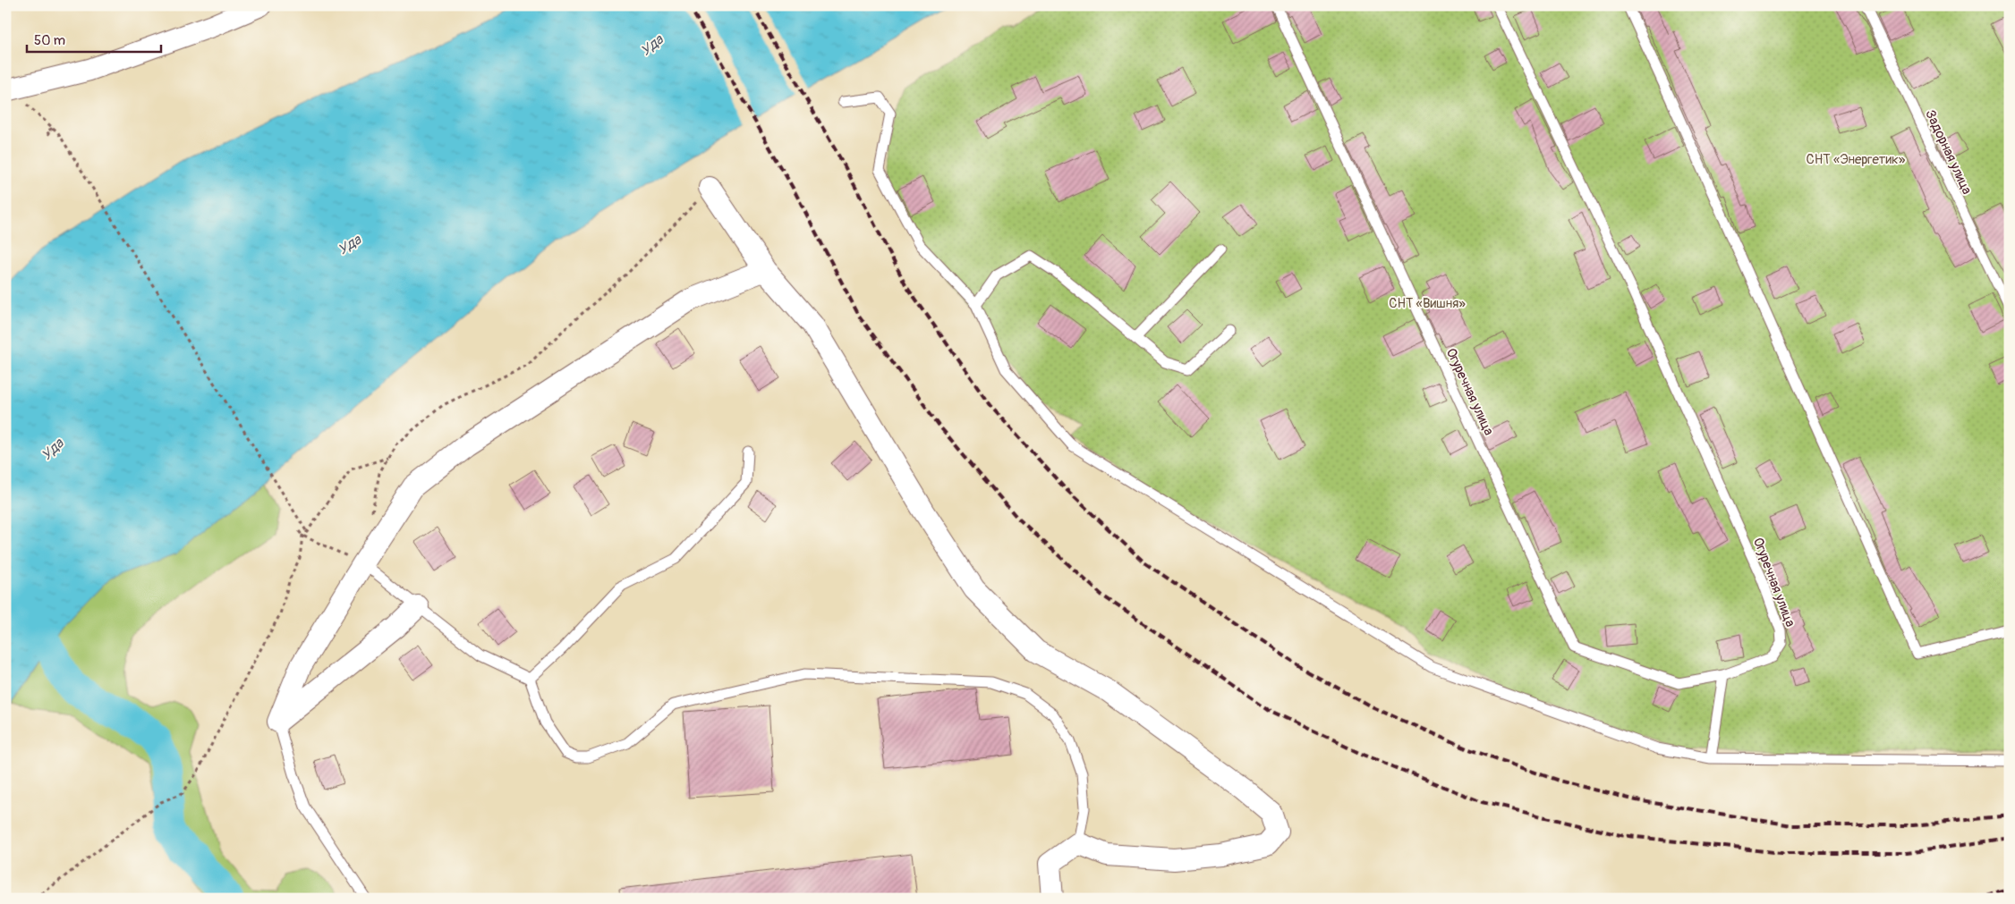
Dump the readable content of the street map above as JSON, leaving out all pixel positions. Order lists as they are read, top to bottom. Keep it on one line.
{"streets":{"lane":["Задорная улица","Огуречная улица"]},"water":["Уда"],"parks":["СНТ «Энергетик»","СНТ «Вишня»"],"scale_bar":"50 m"}
